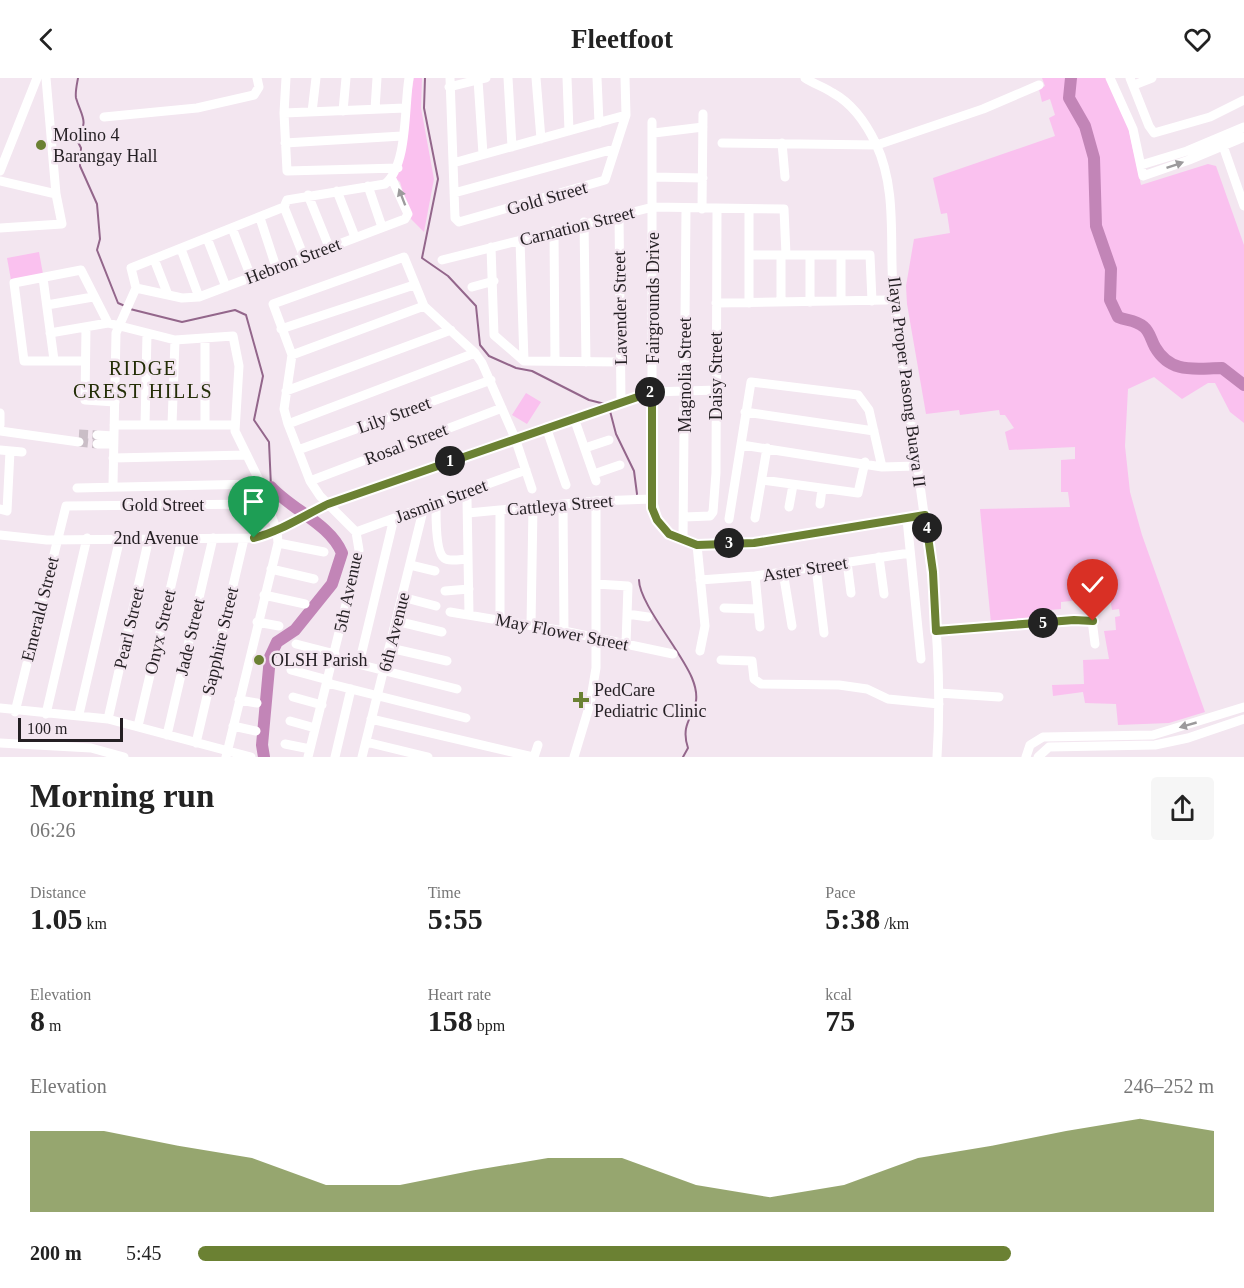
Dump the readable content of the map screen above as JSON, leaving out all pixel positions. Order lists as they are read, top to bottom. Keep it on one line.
{"streets":{"street":["Gold Street","Carnation Street","Hebron Street","Fairgrounds Drive","Lavender Street","Magnolia Street","Daisy Street","Ilaya Proper Pasong Buaya II","Lily Street","Rosal Street","Jasmin Street","Cattleya Street","2nd Avenue","Aster Street","5th Avenue","Emerald Street","Pearl Street","Onyx Street","6th Avenue","May Flower Street","Jade Street","Sapphire Street"]},"crossings":[["Gold Street","2nd Avenue"],["Gold Street","Emerald Street"],["Carnation Street","Fairgrounds Drive"],["Carnation Street","Lavender Street"],["Carnation Street","Magnolia Street"],["Carnation Street","Daisy Street"],["Fairgrounds Drive","Magnolia Street"],["Fairgrounds Drive","Ilaya Proper Pasong Buaya II"],["Fairgrounds Drive","Cattleya Street"],["Fairgrounds Drive","2nd Avenue"],["Lavender Street","2nd Avenue"],["Magnolia Street","Daisy Street"],["Magnolia Street","2nd Avenue"],["Daisy Street","2nd Avenue"],["Jasmin Street","5th Avenue"],["Jasmin Street","6th Avenue"],["2nd Avenue","Emerald Street"],["2nd Avenue","Pearl Street"],["2nd Avenue","Onyx Street"],["2nd Avenue","Jade Street"],["2nd Avenue","Sapphire Street"]],"districts":["RIDGE CREST HILLS"],"places":{"other":["Molino 4 Barangay Hall","OLSH Parish"],"health":["PedCare Pediatric Clinic"]},"scale_bar":"100 m","page":{"header":"Fleetfoot","pins":["2","1","4","3","5"],"scale":"100 m","heading":["Morning run","06:26"],"stats":[["Distance","1.05 km"],["Time","5:55"],["Pace","5:38 /km"],["Elevation","8 m"],["Heart rate","158 bpm"],["kcal","75"]],"chart":["Elevation","246–252 m"],"list":[{"name":"200 m","note":"5:45"}]}}
